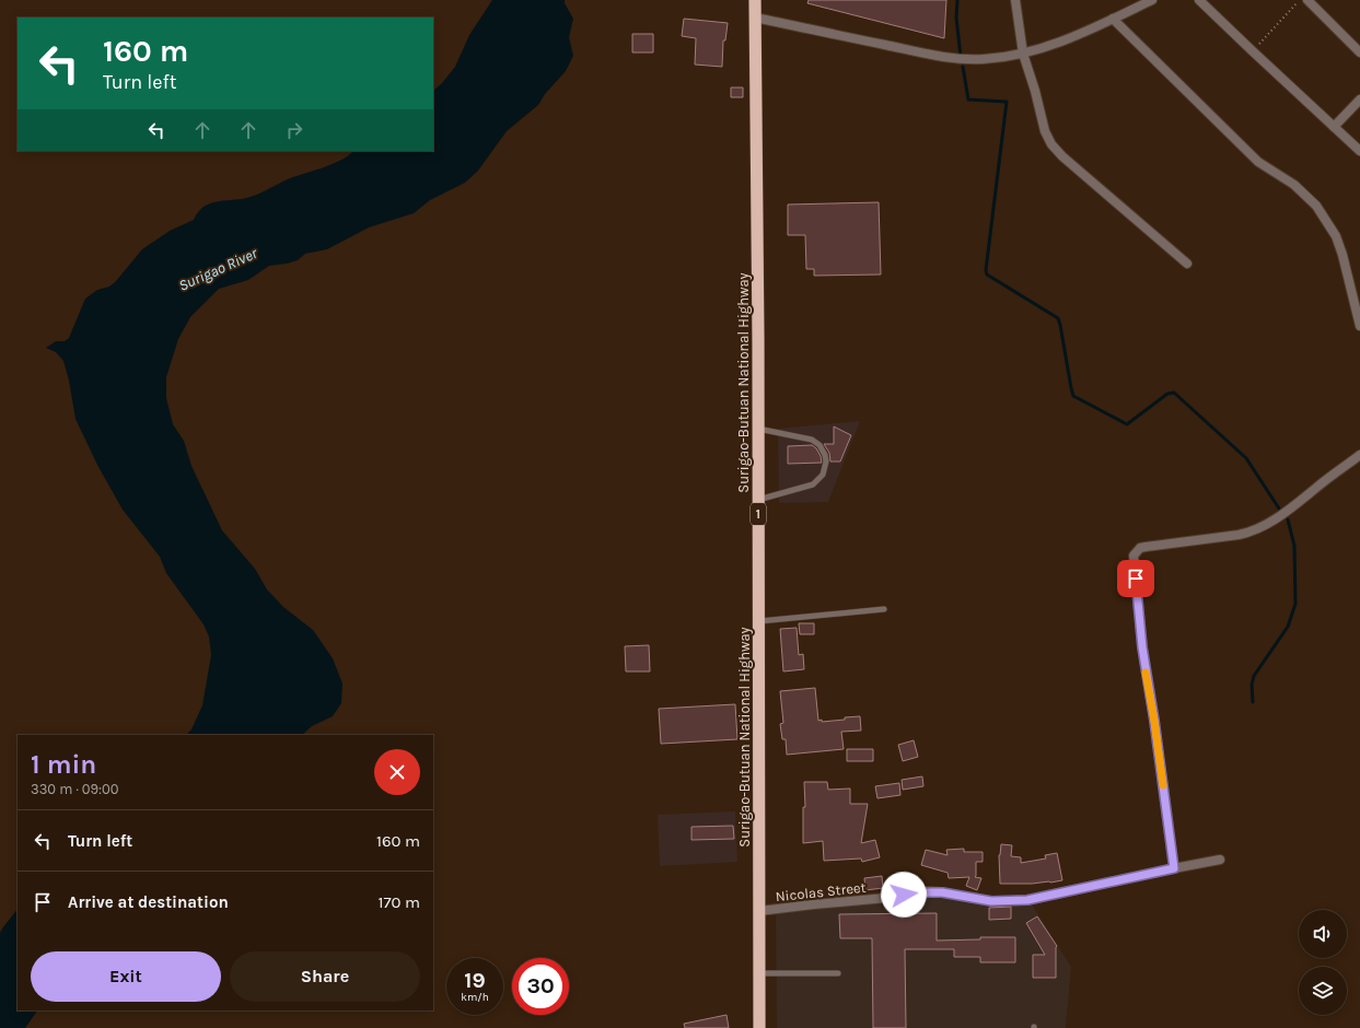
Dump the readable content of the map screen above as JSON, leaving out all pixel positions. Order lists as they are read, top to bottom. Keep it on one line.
{"streets":{"highway":["Surigao-Butuan National Highway","1"],"street":["Nicolas Street"]},"crossings":[["Surigao-Butuan National Highway","Nicolas Street"]],"water":["Surigao River"],"page":{"turn":["160 m","Turn left"],"heading":["1 min","330 m · 09:00"],"list":[{"name":"Turn left","value":"160 m"},{"name":"Arrive at destination","value":"170 m"}],"buttons":["Exit","Share"],"speed":"19 km/h","limit":"30"}}
